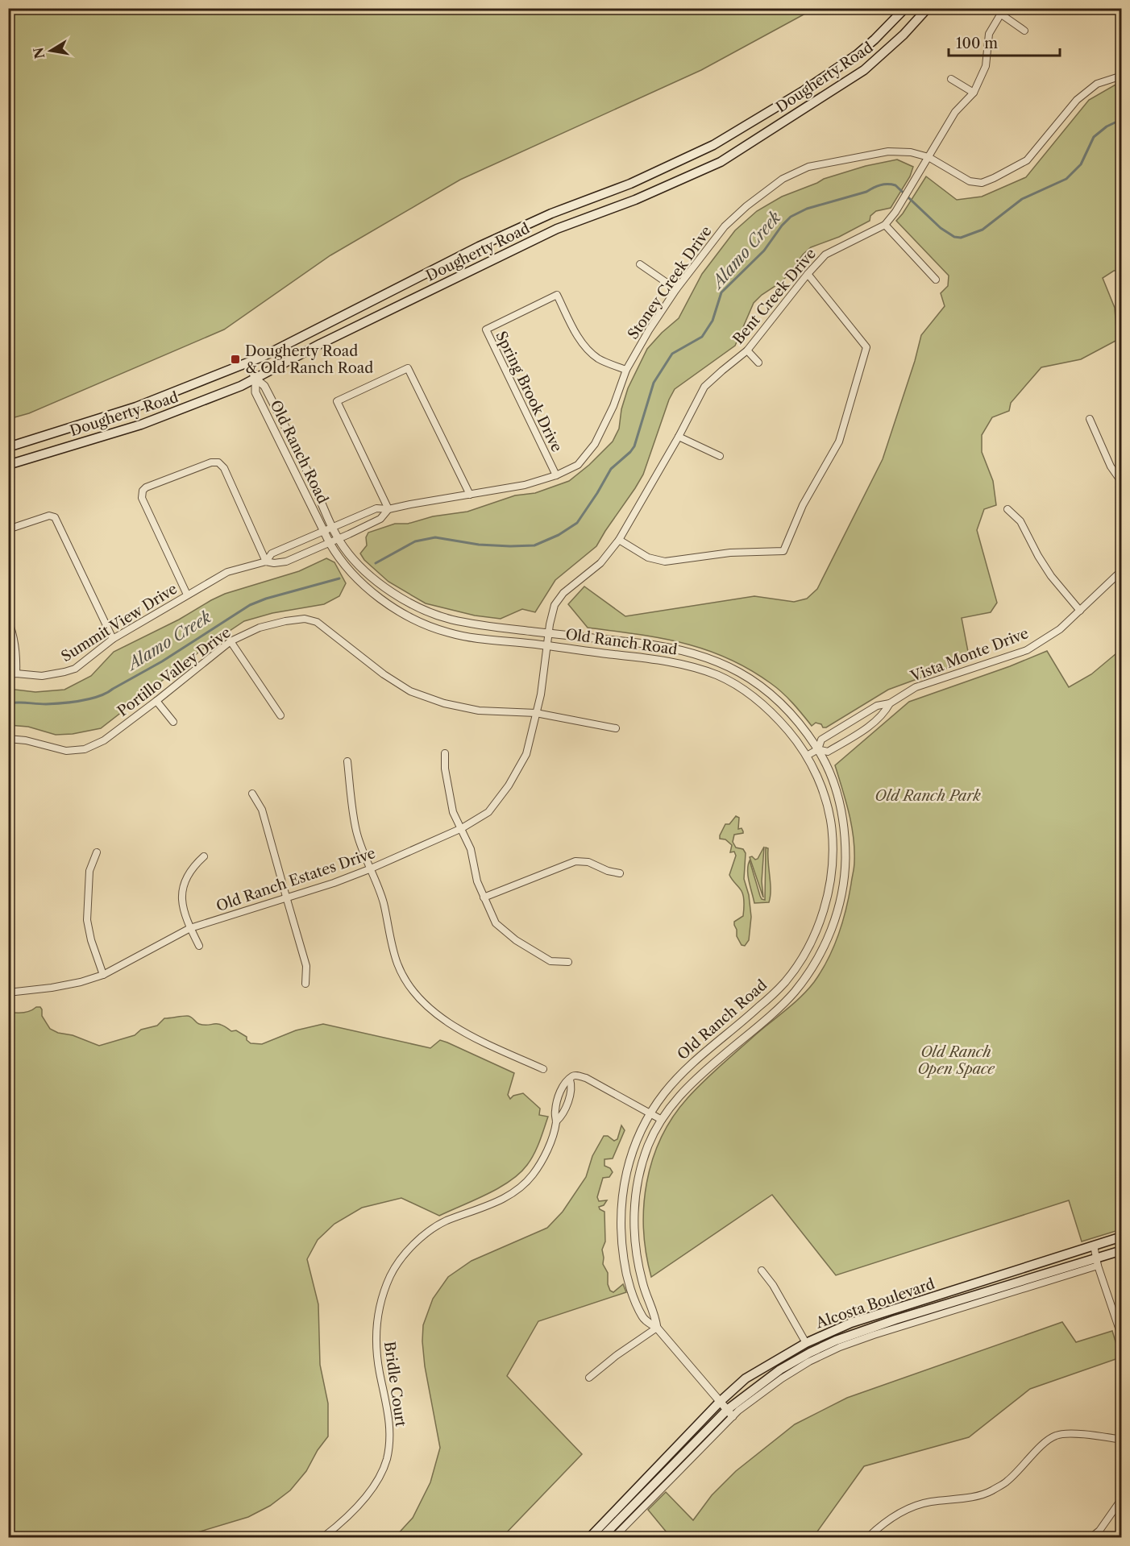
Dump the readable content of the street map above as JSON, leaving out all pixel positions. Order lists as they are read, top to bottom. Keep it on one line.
{"streets":{"main road":["Dougherty Road","Alcosta Boulevard"],"street":["Stoney Creek Drive","Bent Creek Drive","Spring Brook Drive","Old Ranch Road","Summit View Drive","Vista Monte Drive","Portillo Valley Drive","Old Ranch Estates Drive","Bridle Court"]},"crossings":[["Dougherty Road","Old Ranch Road"],["Stoney Creek Drive","Bent Creek Drive"],["Stoney Creek Drive","Spring Brook Drive"],["Stoney Creek Drive","Old Ranch Road"],["Stoney Creek Drive","Summit View Drive"],["Bent Creek Drive","Old Ranch Road"],["Bent Creek Drive","Old Ranch Estates Drive"],["Old Ranch Road","Summit View Drive"],["Old Ranch Road","Vista Monte Drive"],["Old Ranch Road","Old Ranch Estates Drive"],["Old Ranch Road","Alcosta Boulevard"],["Old Ranch Road","Bridle Court"],["Portillo Valley Drive","Old Ranch Estates Drive"]],"water":["Alamo Creek"],"parks":["Old Ranch Park","Old Ranch Open Space"],"places":{"transit":["Dougherty Road & Old Ranch Road"]},"scale_bar":"100 m","north":"left"}
